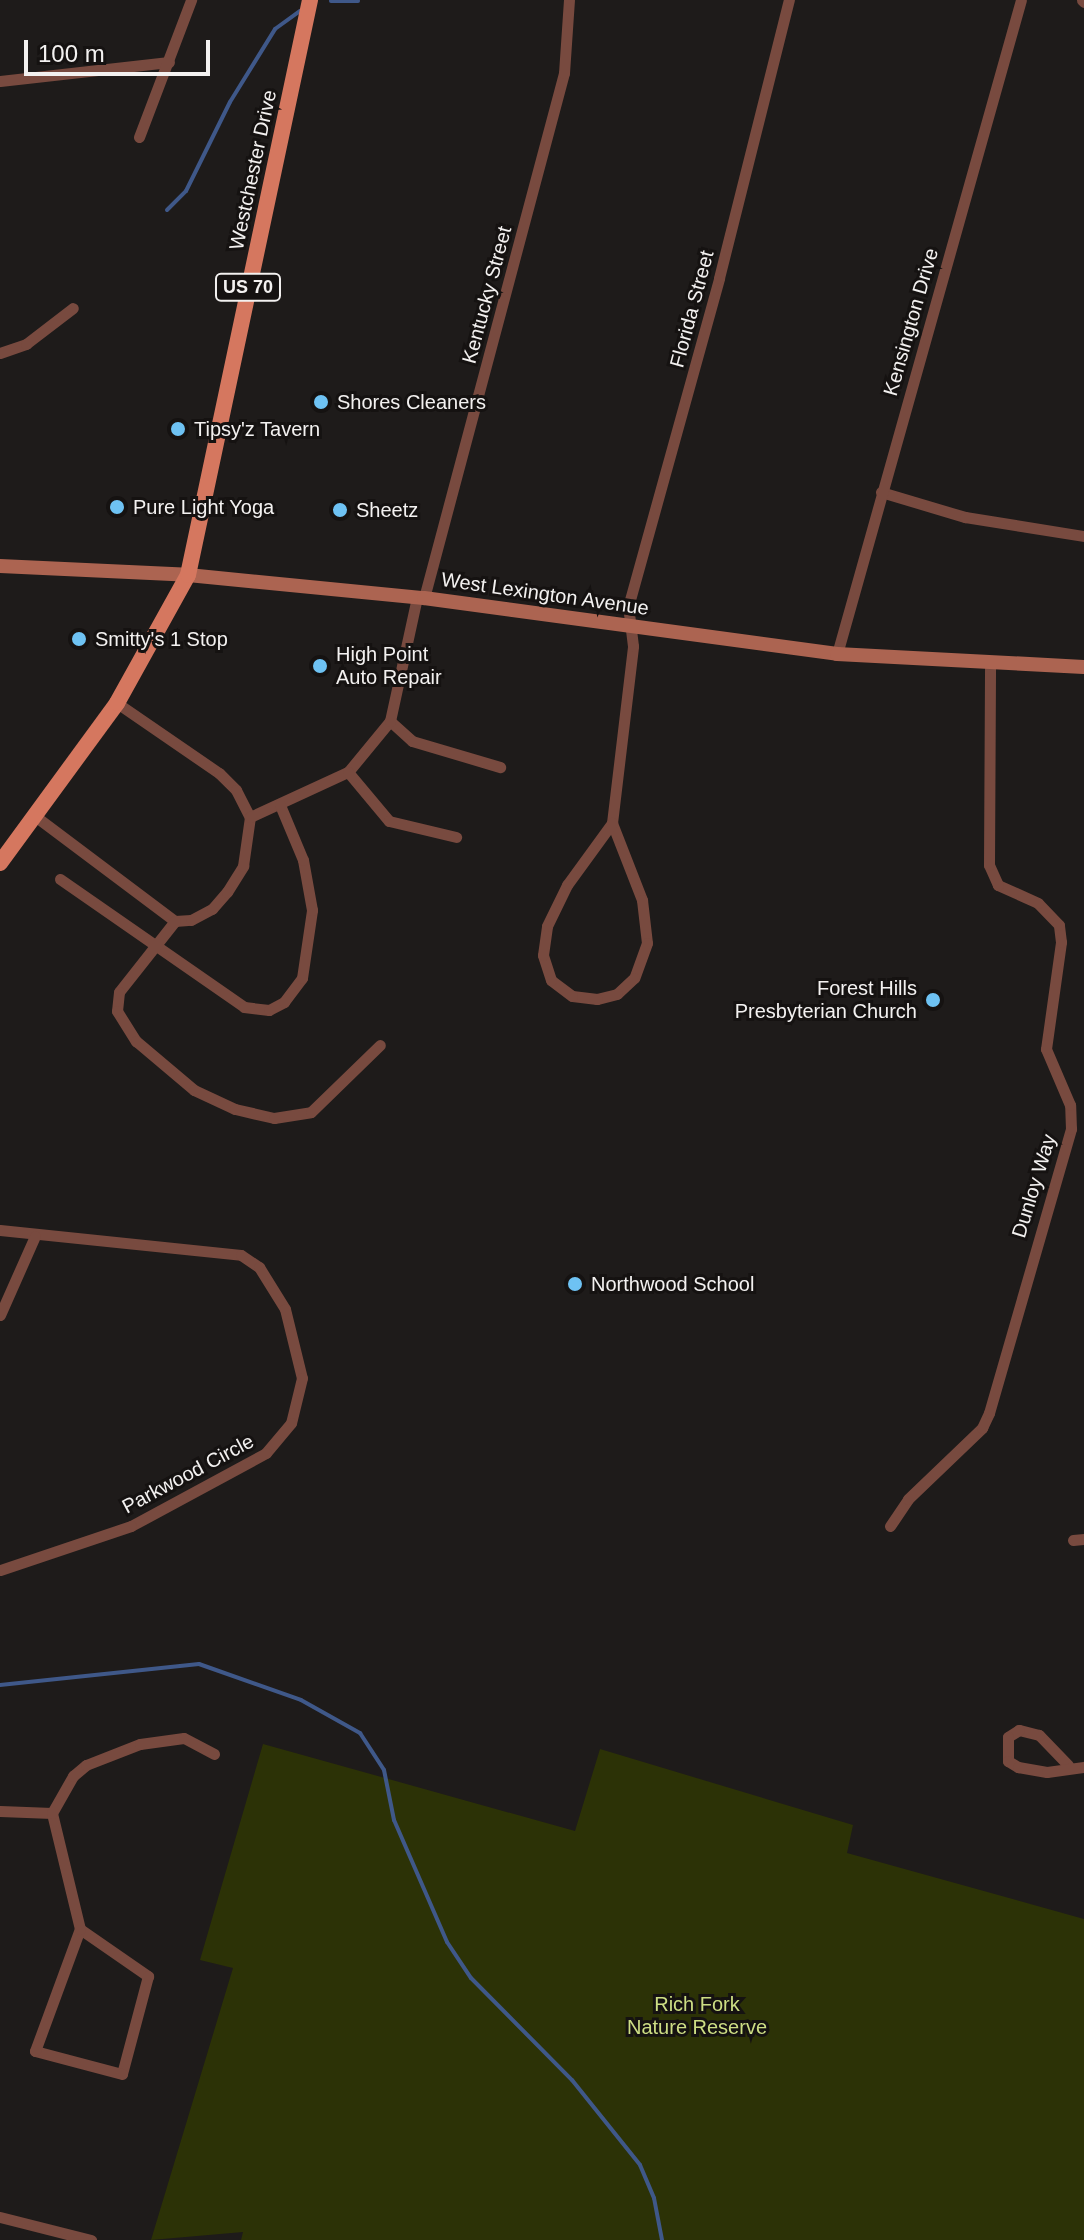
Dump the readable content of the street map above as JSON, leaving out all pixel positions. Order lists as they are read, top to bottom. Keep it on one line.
{"streets":{"main road":["Westchester Drive","US 70"],"street":["Kentucky Street","Florida Street","Kensington Drive","West Lexington Avenue","Dunloy Way","Parkwood Circle"]},"crossings":[["Westchester Drive","West Lexington Avenue"],["Kentucky Street","West Lexington Avenue"],["Florida Street","West Lexington Avenue"],["Kensington Drive","West Lexington Avenue"],["West Lexington Avenue","Dunloy Way"]],"parks":["Rich Fork Nature Reserve"],"places":["Shores Cleaners","Tipsy'z Tavern","Pure Light Yoga","Sheetz","Smitty's 1 Stop","High Point Auto Repair","Forest Hills Presbyterian Church","Northwood School"],"scale_bar":"100 m"}
